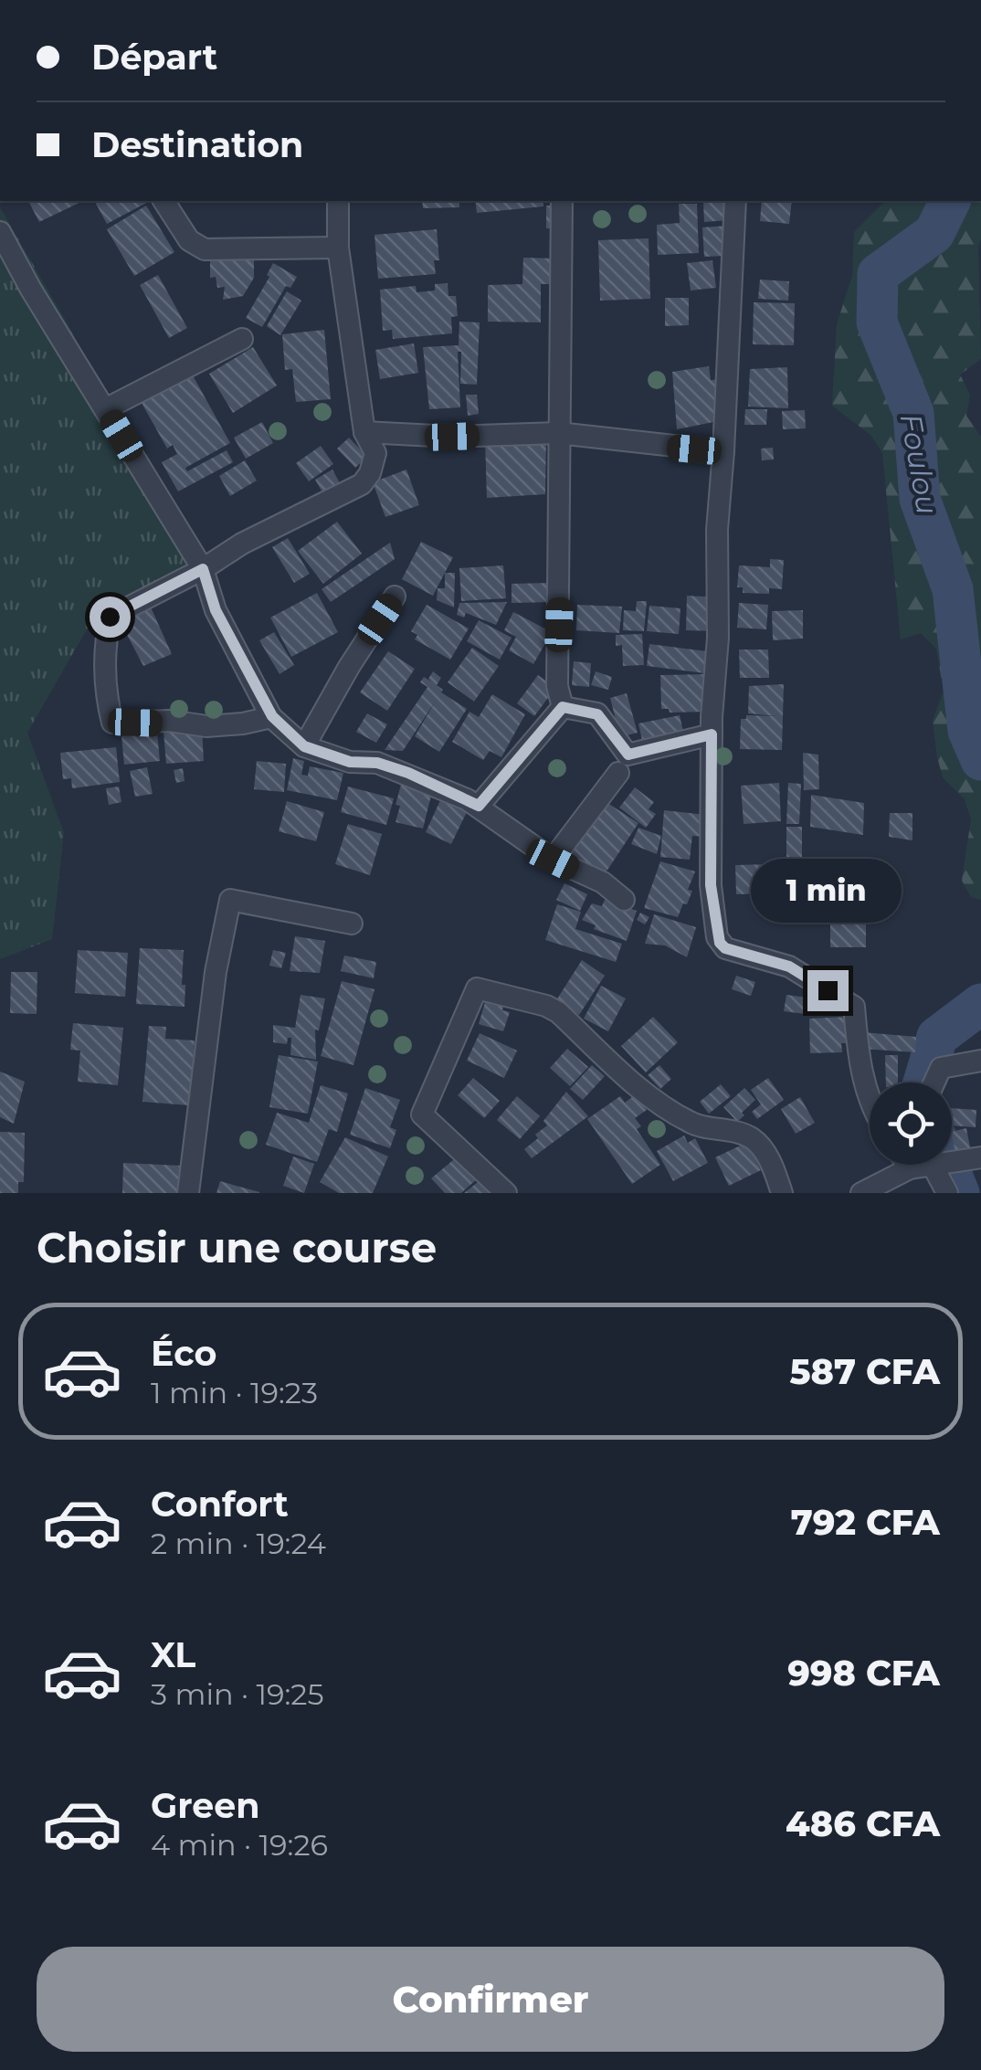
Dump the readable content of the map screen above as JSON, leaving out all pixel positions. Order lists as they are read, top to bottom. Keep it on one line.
{"water":["Foulou"],"page":{"banner":["Départ","Destination"],"bubble":"1 min","heading":"Choisir une course","list":[{"name":"Éco","note":"1 min · 19:23","value":"587 CFA"},{"name":"Confort","note":"2 min · 19:24","value":"792 CFA"},{"name":"XL","note":"3 min · 19:25","value":"998 CFA"},{"name":"Green","note":"4 min · 19:26","value":"486 CFA"}],"buttons":"Confirmer"}}
